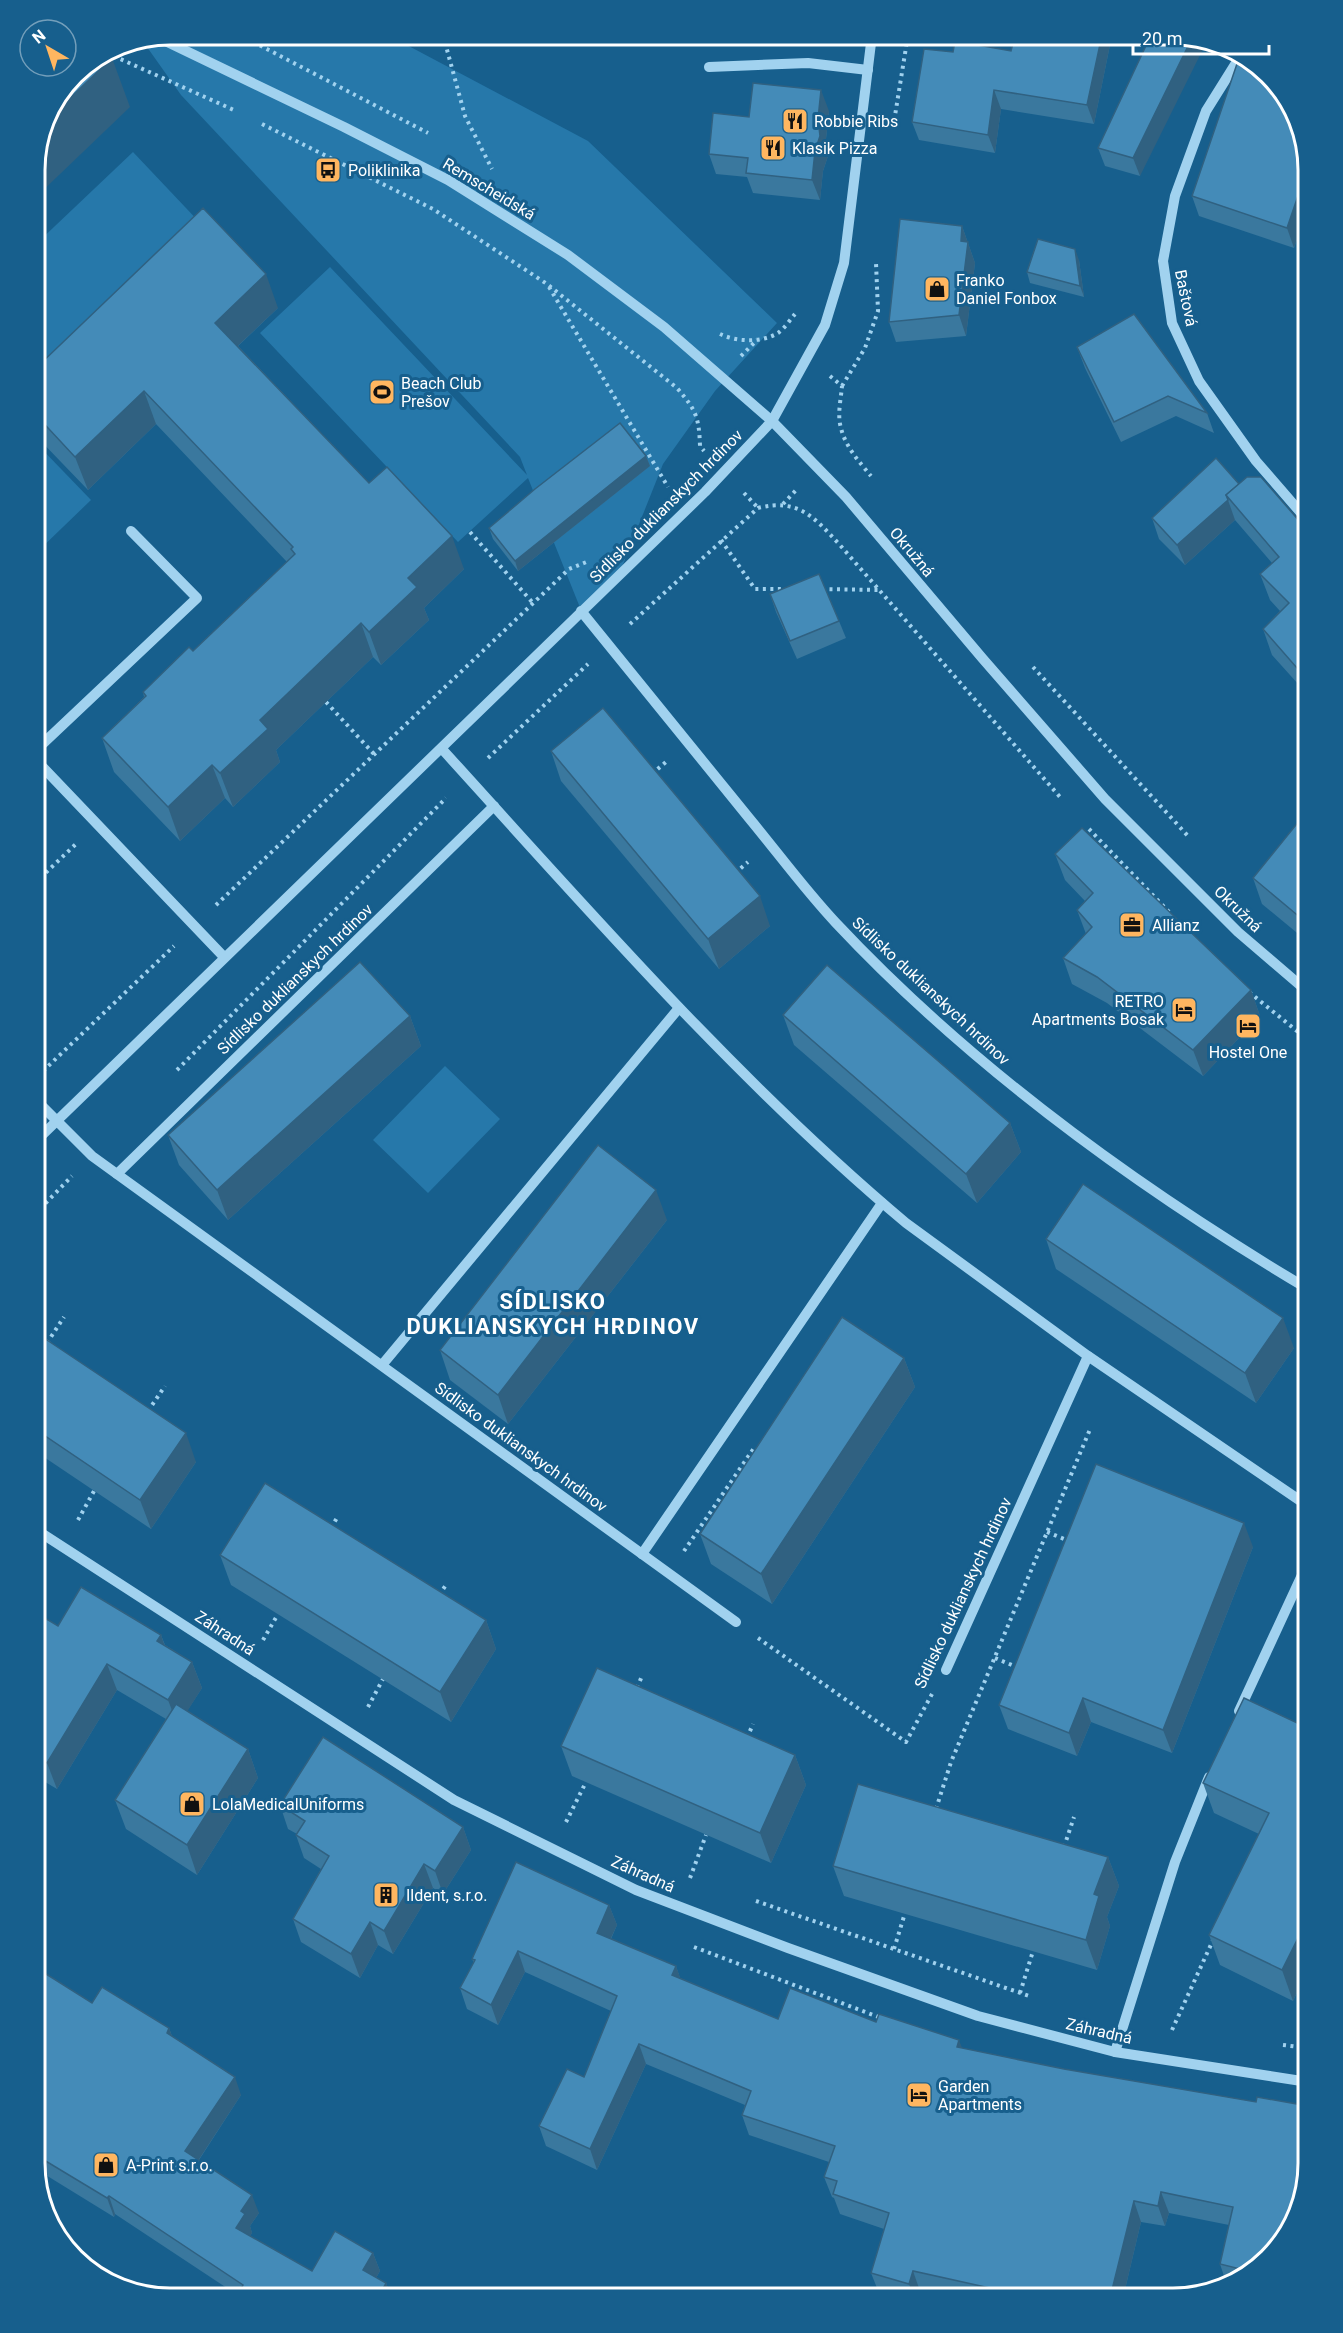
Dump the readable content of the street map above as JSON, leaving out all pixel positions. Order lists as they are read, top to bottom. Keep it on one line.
{"streets":{"street":["Remscheidská","Baštová","Sídlisko duklianskych hrdinov","Okružná","Záhradná"]},"crossings":[["Remscheidská","Sídlisko duklianskych hrdinov"],["Remscheidská","Okružná"],["Sídlisko duklianskych hrdinov","Okružná"]],"districts":["SÍDLISKO DUKLIANSKYCH HRDINOV"],"places":{"restaurant":["Robbie Ribs","Klasik Pizza"],"bus stop":["Poliklinika"],"shop":["Franko Daniel Fonbox","LolaMedicalUniforms","A-Print s.r.o."],"sports":["Beach Club Prešov"],"office":["Allianz"],"hotel":["RETRO Apartments Bosak","Hostel One","Garden Apartments"],"building":["Ildent, s.r.o."]},"scale_bar":"20 m","north":"top left"}
